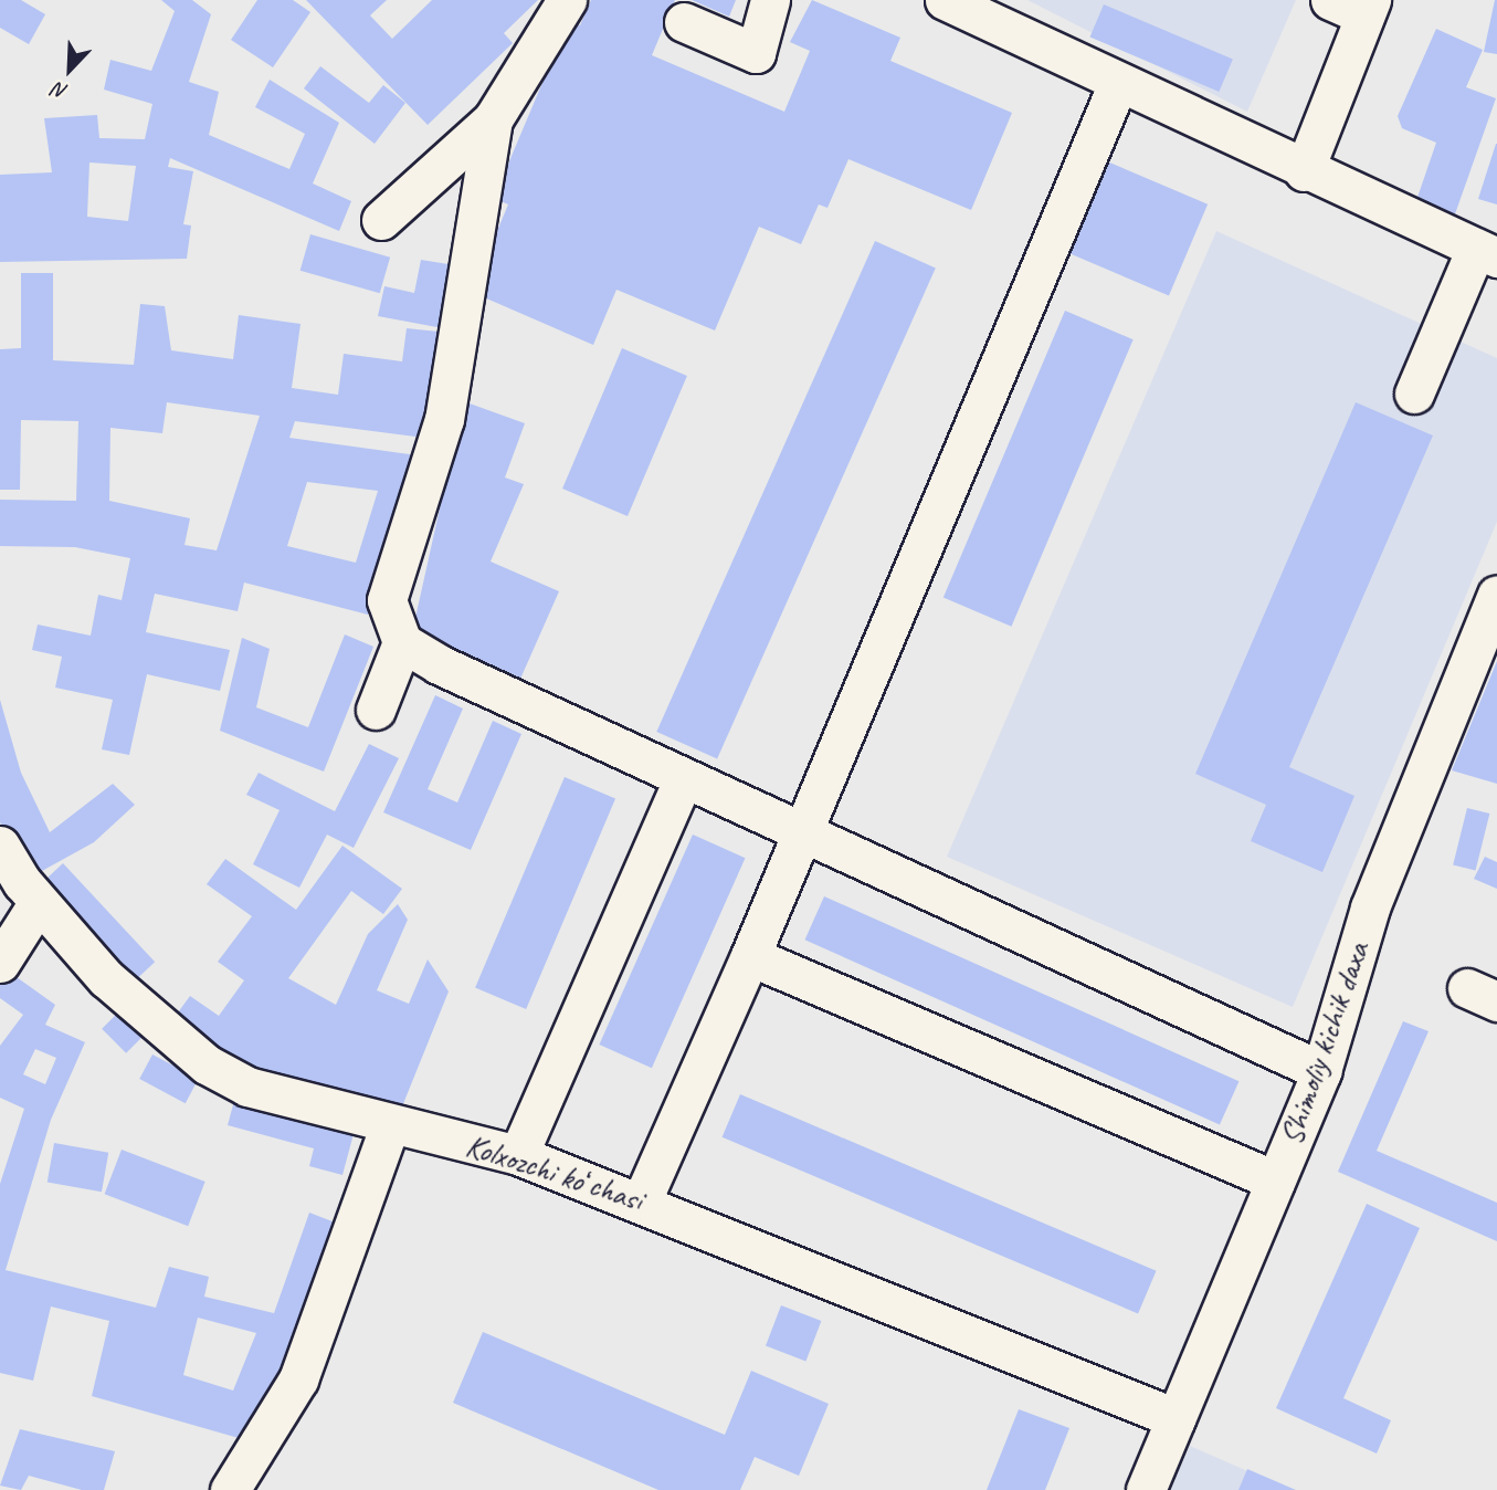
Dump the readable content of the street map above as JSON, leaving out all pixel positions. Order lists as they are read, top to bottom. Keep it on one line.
{"streets":{"street":["Shimoliy kichik daxa","Kolxozchi koʻchasi"]},"crossings":[["Shimoliy kichik daxa","Kolxozchi koʻchasi"]],"north":"bottom left"}
